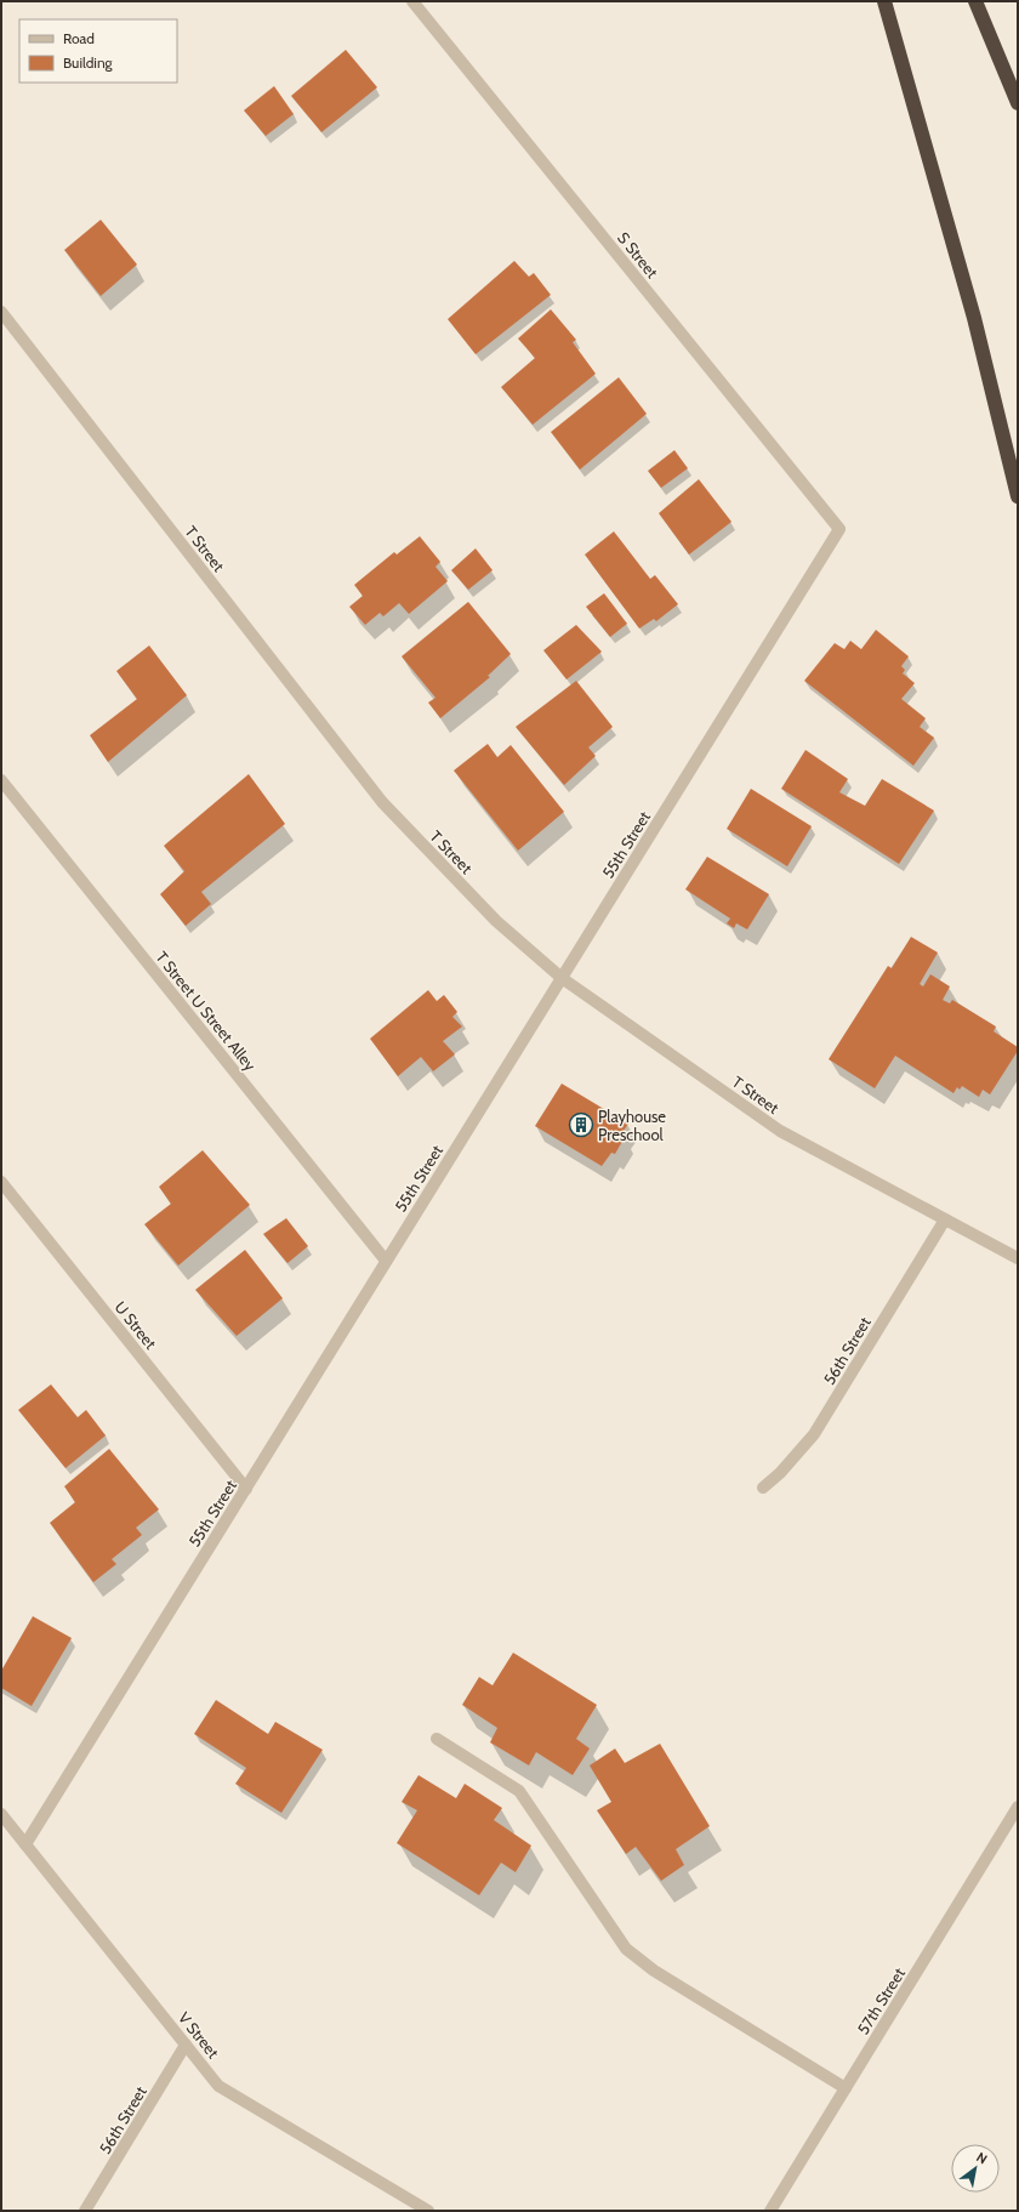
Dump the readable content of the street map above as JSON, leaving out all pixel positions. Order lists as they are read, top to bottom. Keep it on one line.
{"streets":{"street":["S Street","T Street","55th Street","T Street U Street Alley","U Street","56th Street","57th Street","V Street"]},"crossings":[["S Street","55th Street"],["T Street","55th Street"],["T Street","56th Street"],["55th Street","T Street U Street Alley"],["55th Street","U Street"],["55th Street","V Street"],["56th Street","V Street"]],"places":{"building":["Playhouse Preschool"]},"legend":["Road","Building"],"north":"top right"}
